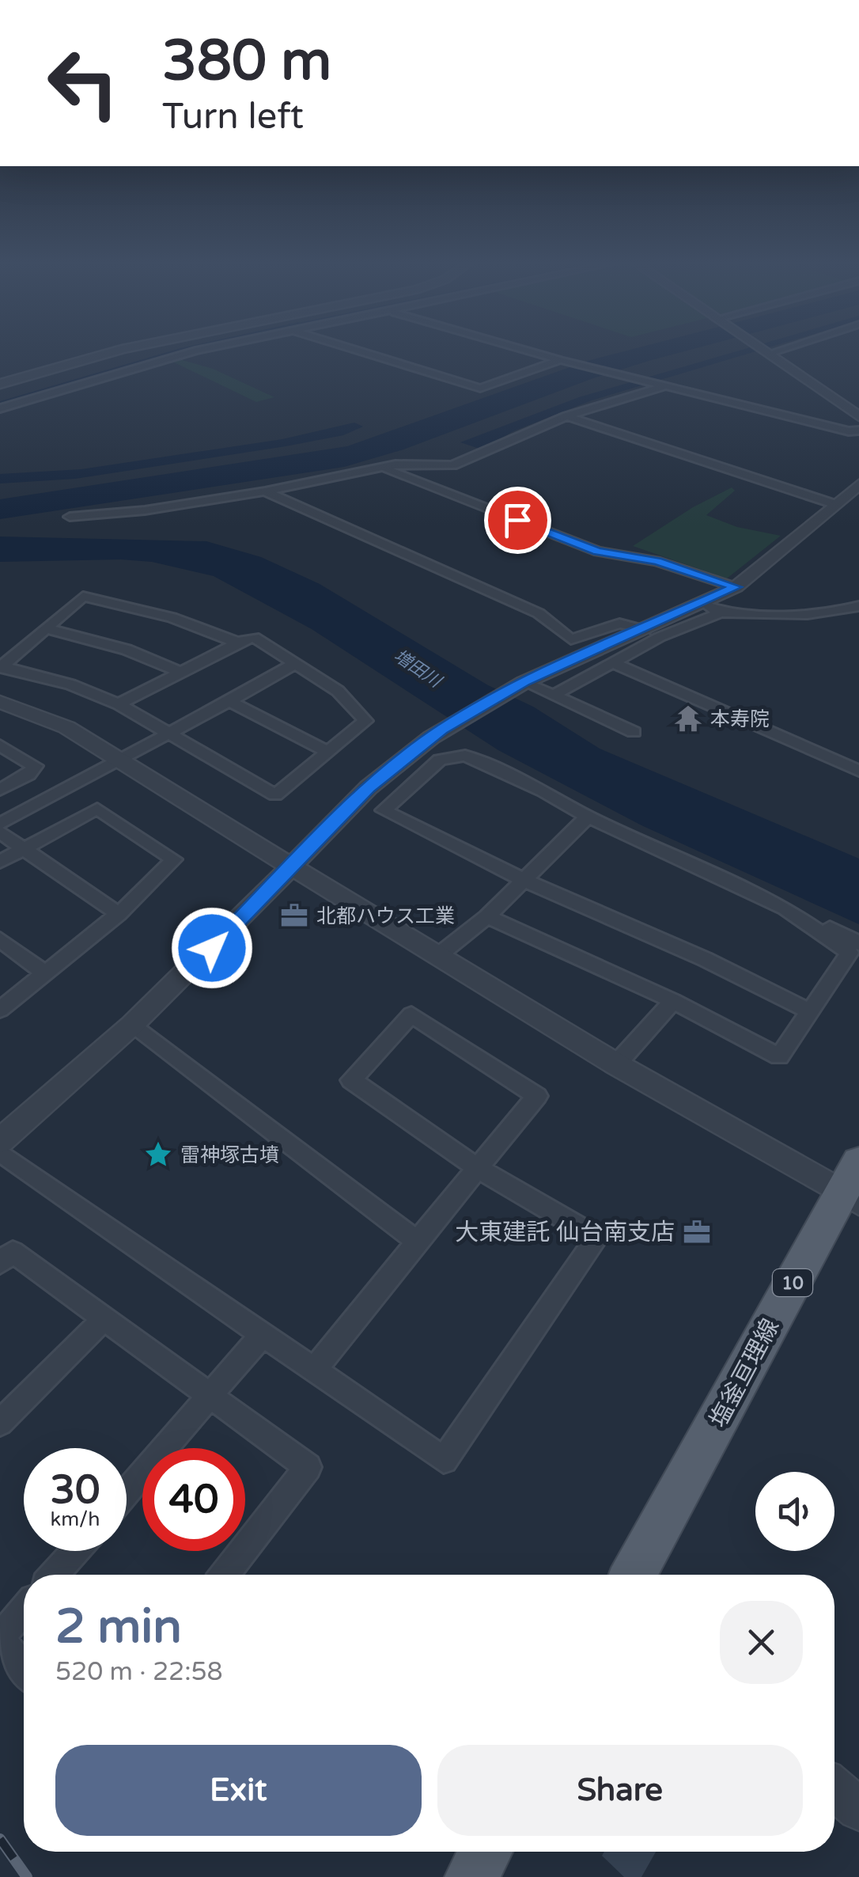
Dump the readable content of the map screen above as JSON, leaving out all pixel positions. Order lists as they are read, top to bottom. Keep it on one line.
{"streets":{"main road":["10","塩釜亘理線"]},"water":["増田川"],"places":{"temple":["本寿院"],"office":["北都ハウス工業","大東建託 仙台南支店"],"place":["雷神塚古墳"]},"page":{"turn":["380 m","Turn left"],"speed":"30 km/h","limit":"40","heading":["2 min","520 m · 22:58"],"buttons":["Exit","Share"]}}
